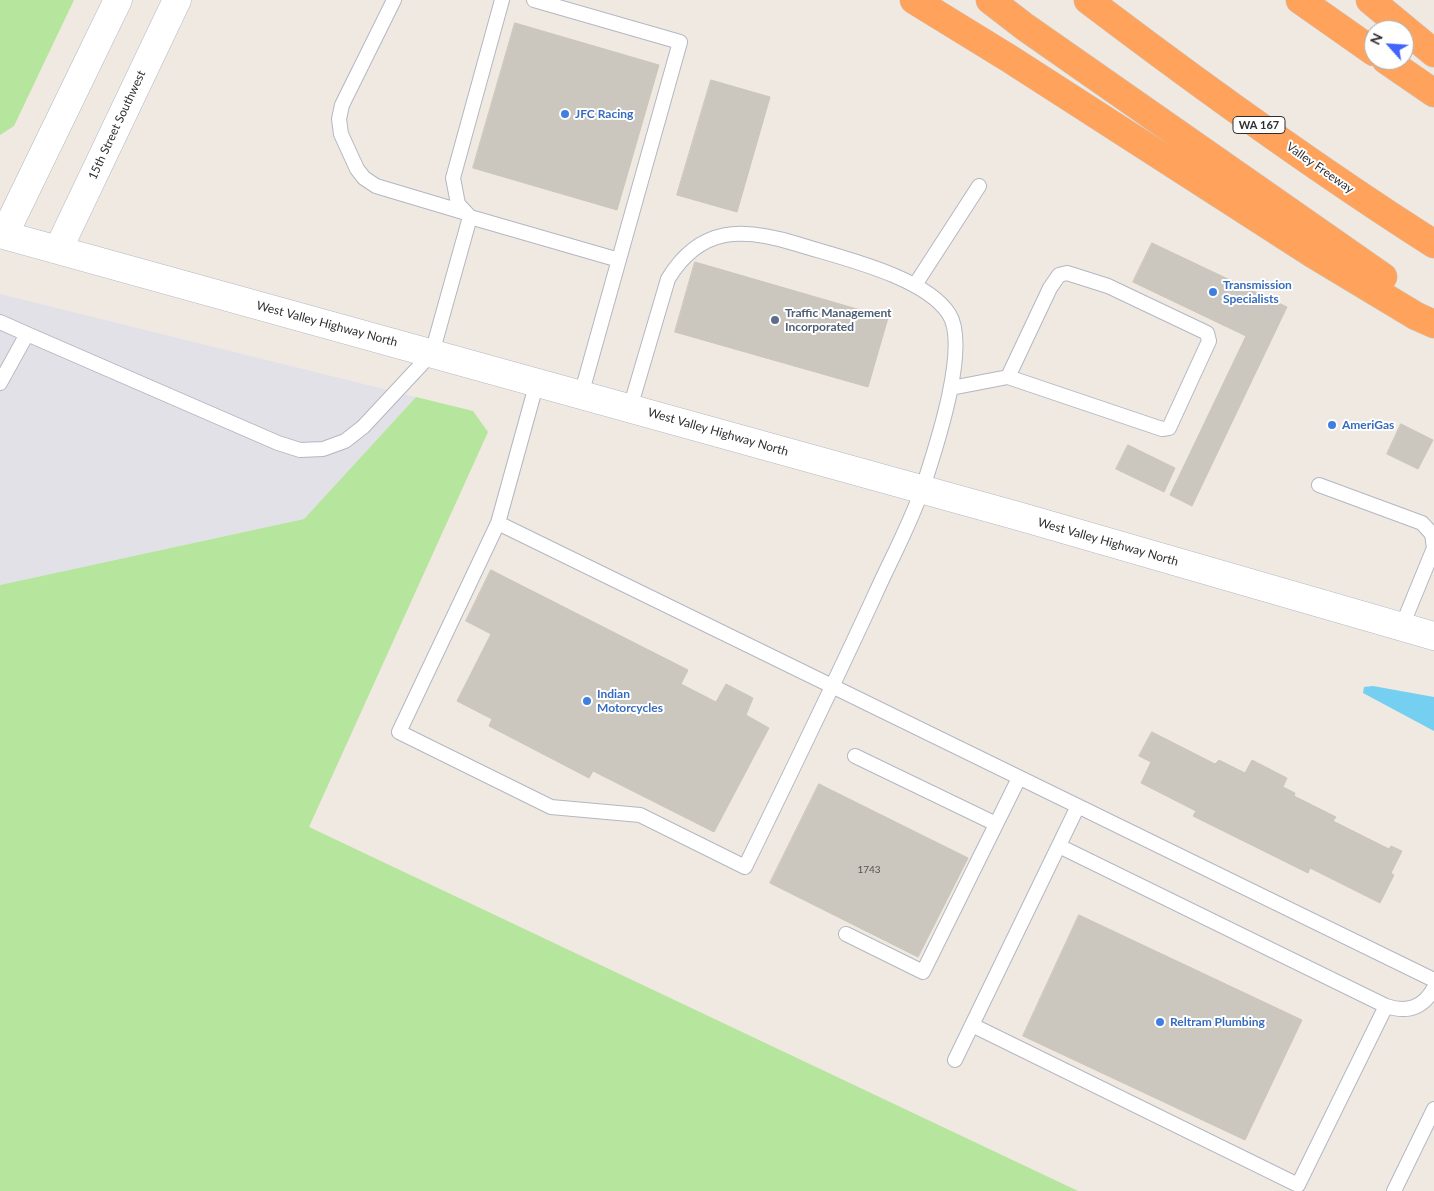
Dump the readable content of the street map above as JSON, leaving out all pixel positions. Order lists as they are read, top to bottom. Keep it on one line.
{"streets":{"highway":["WA 167","Valley Freeway"],"main road":["15th Street Southwest","West Valley Highway North"]},"crossings":[["15th Street Southwest","West Valley Highway North"]],"places":["JFC Racing","Transmission Specialists","Traffic Management Incorporated","AmeriGas","Indian Motorcycles","Reltram Plumbing"],"house_numbers":["1743"],"north":"top left"}
